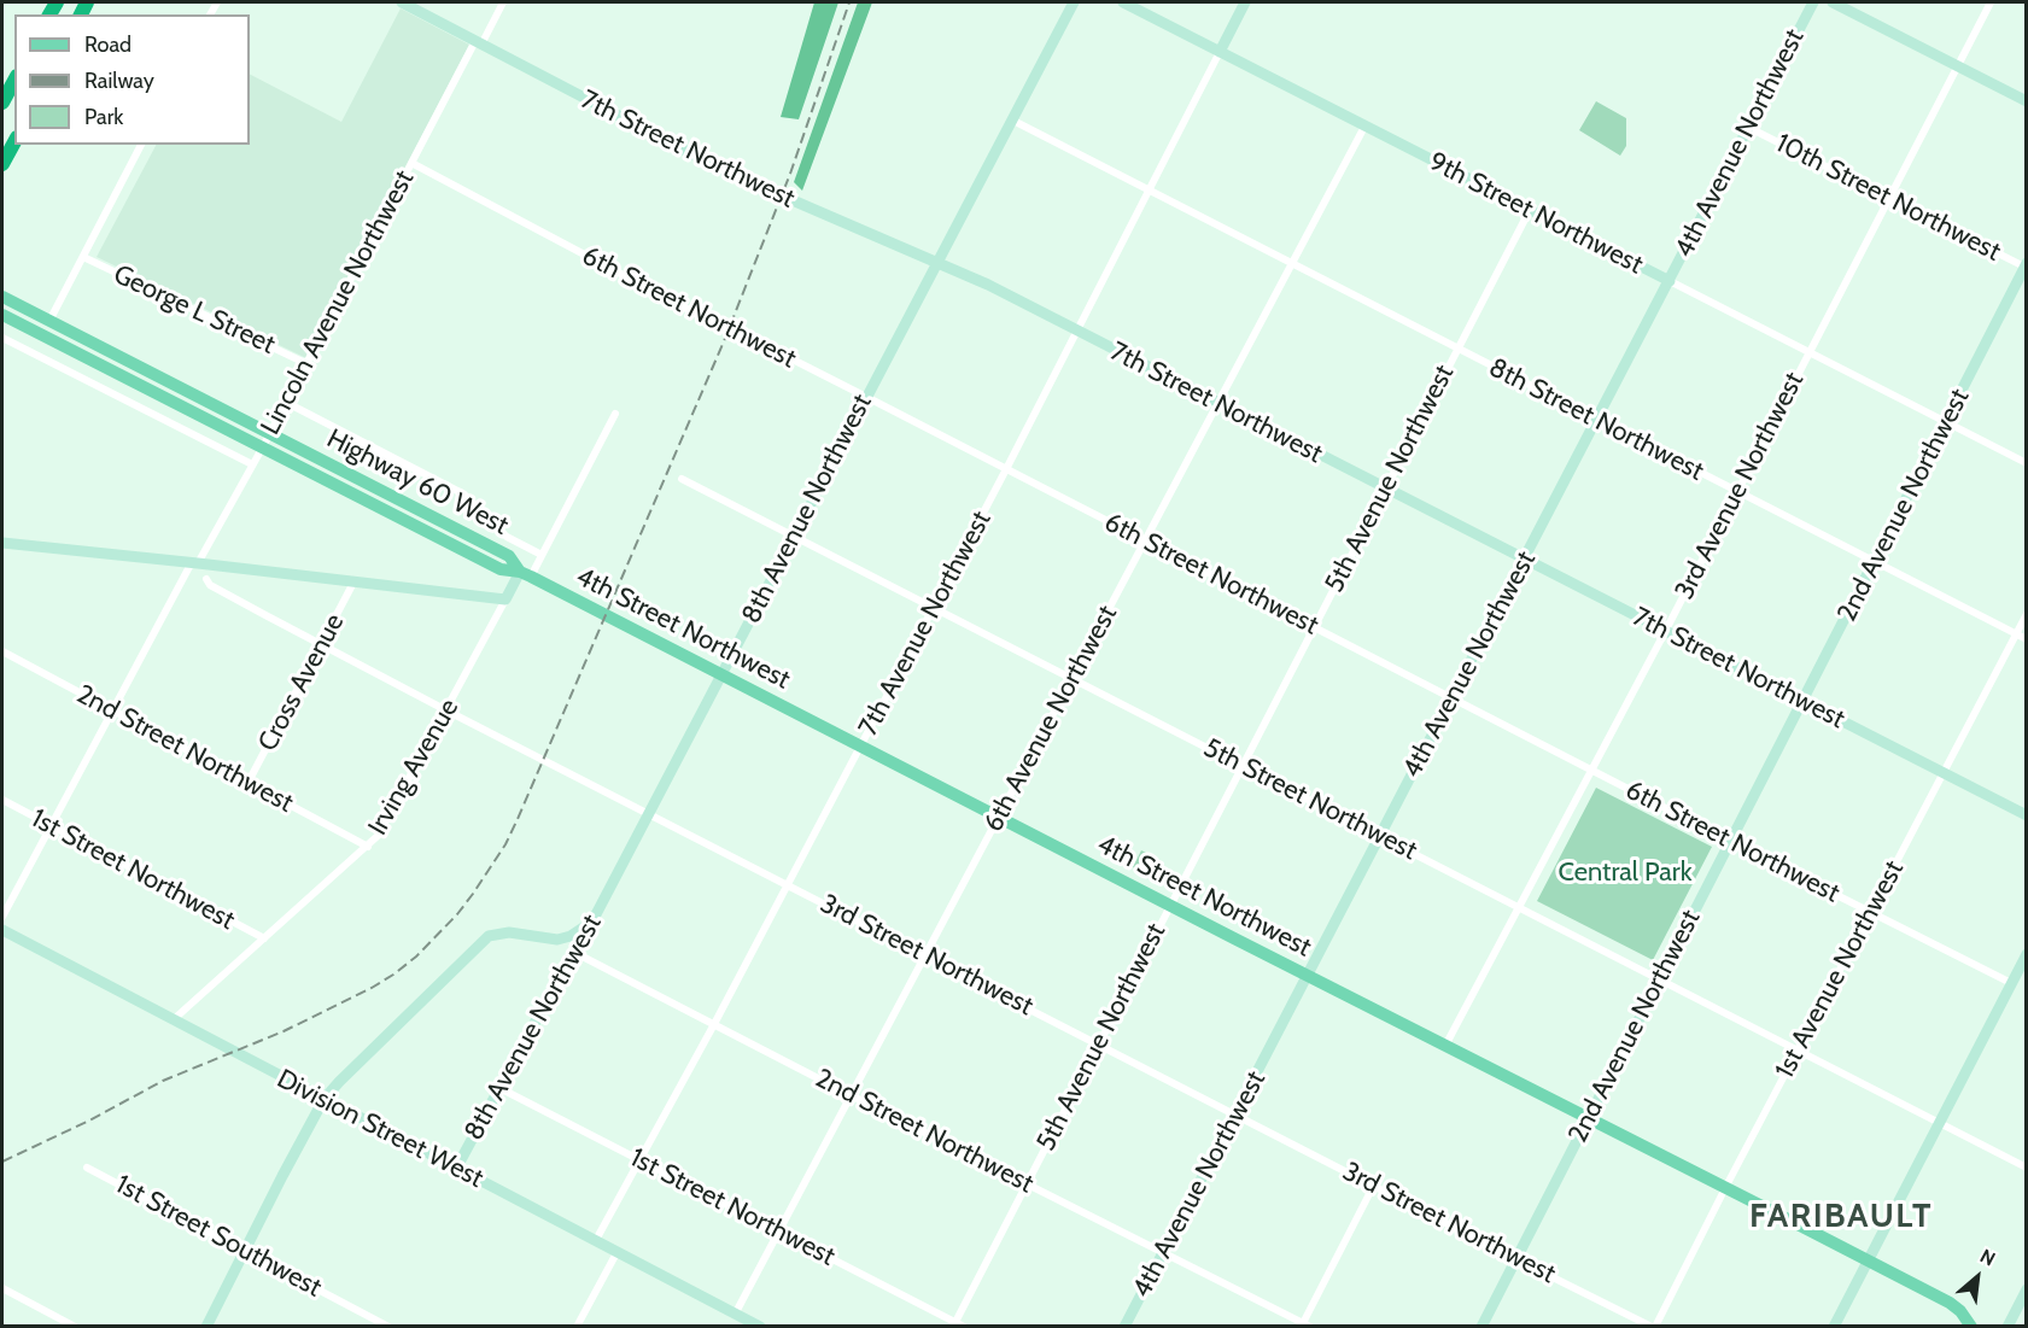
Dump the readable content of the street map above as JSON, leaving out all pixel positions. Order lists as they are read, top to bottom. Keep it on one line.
{"streets":{"main road":["Highway 60 West","4th Street Northwest"],"street":["4th Avenue Northwest","7th Street Northwest","10th Street Northwest","9th Street Northwest","Lincoln Avenue Northwest","6th Street Northwest","George L Street","8th Street Northwest","5th Avenue Northwest","3rd Avenue Northwest","2nd Avenue Northwest","8th Avenue Northwest","7th Avenue Northwest","Cross Avenue","6th Avenue Northwest","2nd Street Northwest","Irving Avenue","5th Street Northwest","1st Street Northwest","3rd Street Northwest","1st Avenue Northwest","Division Street West","1st Street Southwest"]},"crossings":[["4th Avenue Northwest","7th Street Northwest"],["4th Avenue Northwest","10th Street Northwest"],["4th Avenue Northwest","9th Street Northwest"],["4th Avenue Northwest","6th Street Northwest"],["4th Avenue Northwest","8th Street Northwest"],["4th Avenue Northwest","4th Street Northwest"],["4th Avenue Northwest","2nd Street Northwest"],["4th Avenue Northwest","5th Street Northwest"],["4th Avenue Northwest","3rd Street Northwest"],["7th Street Northwest","Lincoln Avenue Northwest"],["7th Street Northwest","5th Avenue Northwest"],["7th Street Northwest","3rd Avenue Northwest"],["7th Street Northwest","2nd Avenue Northwest"],["7th Street Northwest","8th Avenue Northwest"],["7th Street Northwest","7th Avenue Northwest"],["7th Street Northwest","6th Avenue Northwest"],["7th Street Northwest","1st Avenue Northwest"],["10th Street Northwest","3rd Avenue Northwest"],["10th Street Northwest","2nd Avenue Northwest"],["9th Street Northwest","5th Avenue Northwest"],["9th Street Northwest","3rd Avenue Northwest"],["9th Street Northwest","2nd Avenue Northwest"],["9th Street Northwest","7th Avenue Northwest"],["9th Street Northwest","6th Avenue Northwest"],["Lincoln Avenue Northwest","6th Street Northwest"],["Lincoln Avenue Northwest","George L Street"],["Lincoln Avenue Northwest","Highway 60 West"],["Lincoln Avenue Northwest","2nd Street Northwest"],["Lincoln Avenue Northwest","1st Street Northwest"],["6th Street Northwest","5th Avenue Northwest"],["6th Street Northwest","3rd Avenue Northwest"],["6th Street Northwest","2nd Avenue Northwest"],["6th Street Northwest","8th Avenue Northwest"],["6th Street Northwest","7th Avenue Northwest"],["6th Street Northwest","6th Avenue Northwest"],["6th Street Northwest","1st Avenue Northwest"],["8th Street Northwest","5th Avenue Northwest"],["8th Street Northwest","3rd Avenue Northwest"],["8th Street Northwest","2nd Avenue Northwest"],["8th Street Northwest","8th Avenue Northwest"],["8th Street Northwest","7th Avenue Northwest"],["8th Street Northwest","6th Avenue Northwest"],["8th Street Northwest","1st Avenue Northwest"],["5th Avenue Northwest","4th Street Northwest"],["5th Avenue Northwest","2nd Street Northwest"],["5th Avenue Northwest","5th Street Northwest"],["5th Avenue Northwest","1st Street Northwest"],["5th Avenue Northwest","3rd Street Northwest"],["Highway 60 West","4th Street Northwest"],["Highway 60 West","Irving Avenue"],["3rd Avenue Northwest","4th Street Northwest"],["3rd Avenue Northwest","5th Street Northwest"],["2nd Avenue Northwest","4th Street Northwest"],["2nd Avenue Northwest","5th Street Northwest"],["2nd Avenue Northwest","3rd Street Northwest"],["8th Avenue Northwest","4th Street Northwest"],["8th Avenue Northwest","2nd Street Northwest"],["8th Avenue Northwest","5th Street Northwest"],["8th Avenue Northwest","1st Street Northwest"],["8th Avenue Northwest","3rd Street Northwest"],["8th Avenue Northwest","Division Street West"],["7th Avenue Northwest","4th Street Northwest"],["7th Avenue Northwest","2nd Street Northwest"],["7th Avenue Northwest","5th Street Northwest"],["7th Avenue Northwest","1st Street Northwest"],["7th Avenue Northwest","3rd Street Northwest"],["7th Avenue Northwest","Division Street West"],["4th Street Northwest","6th Avenue Northwest"],["4th Street Northwest","Irving Avenue"],["4th Street Northwest","1st Avenue Northwest"],["Cross Avenue","2nd Street Northwest"],["Cross Avenue","3rd Street Northwest"],["6th Avenue Northwest","2nd Street Northwest"],["6th Avenue Northwest","5th Street Northwest"],["6th Avenue Northwest","1st Street Northwest"],["6th Avenue Northwest","3rd Street Northwest"],["6th Avenue Northwest","Division Street West"],["2nd Street Northwest","Irving Avenue"],["Irving Avenue","1st Street Northwest"],["Irving Avenue","3rd Street Northwest"],["Irving Avenue","Division Street West"],["5th Street Northwest","1st Avenue Northwest"],["3rd Street Northwest","1st Avenue Northwest"]],"districts":["FARIBAULT"],"parks":["Central Park"],"legend":["Road","Railway","Park"],"north":"top right"}
